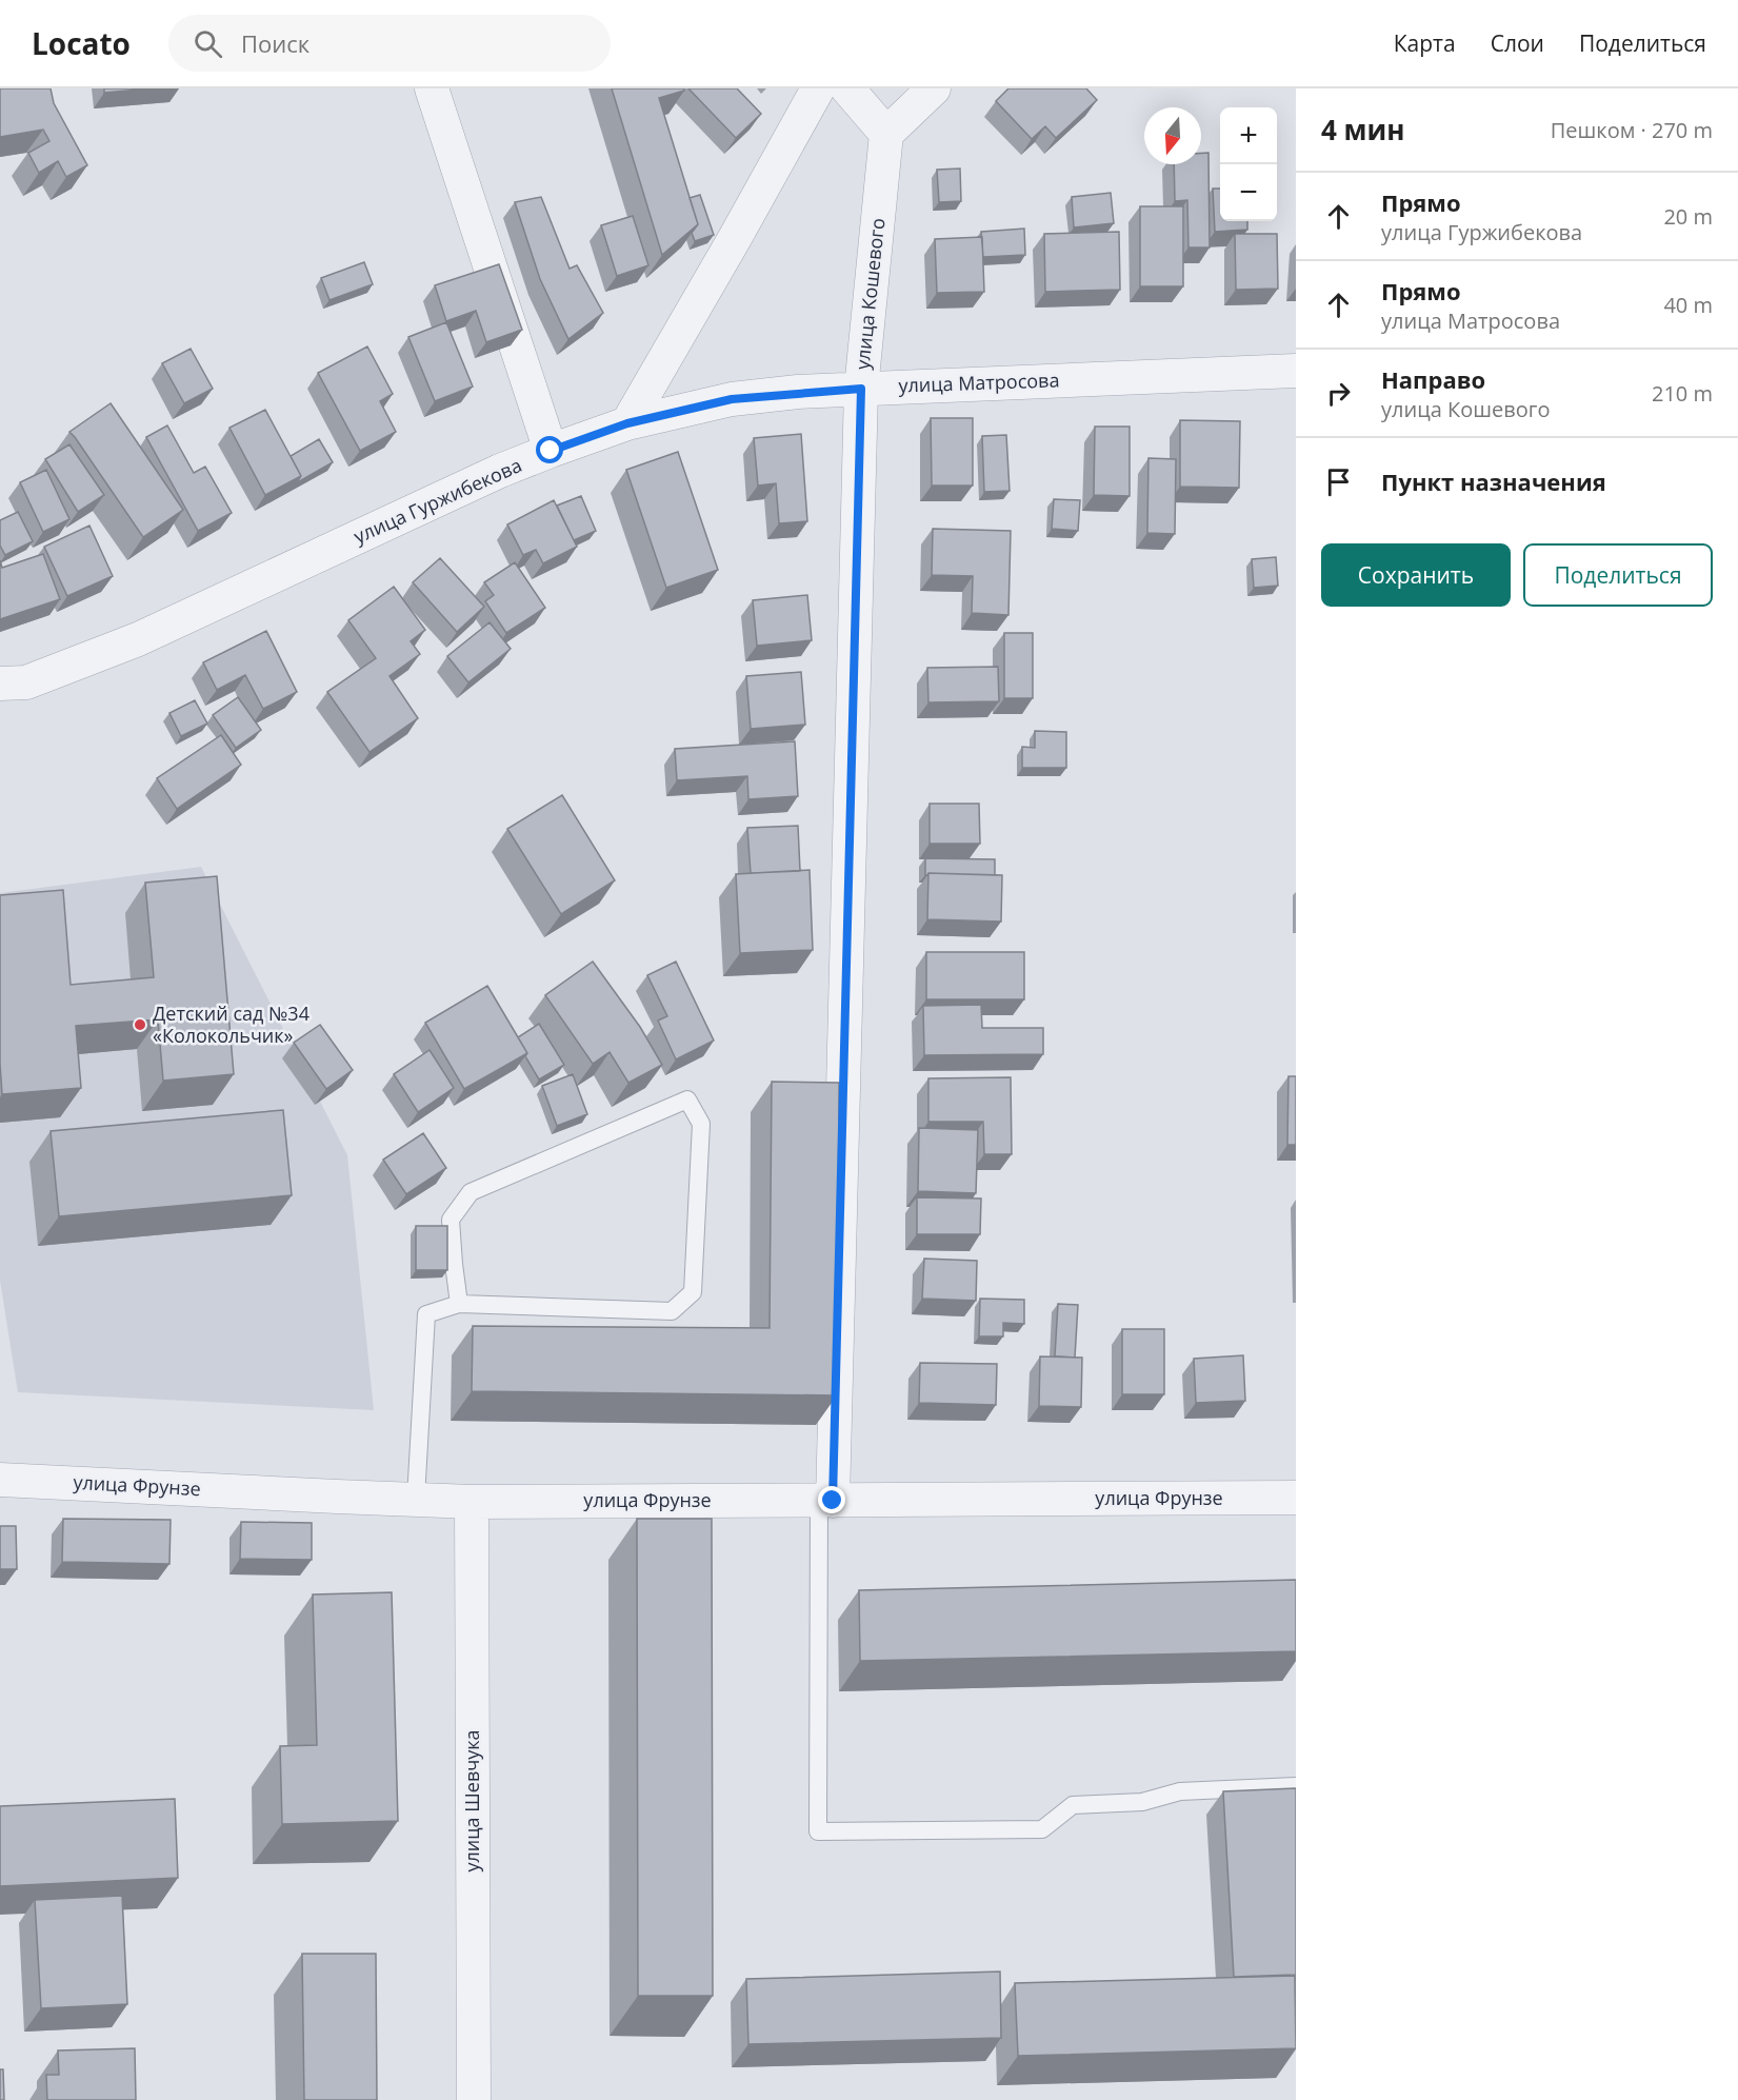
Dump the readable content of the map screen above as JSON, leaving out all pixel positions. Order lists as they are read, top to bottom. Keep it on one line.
{"streets":{"street":["улица Кошевого","улица Матросова","улица Гуржибекова","улица Фрунзе","улица Шевчука"]},"crossings":[["улица Кошевого","улица Матросова"],["улица Кошевого","улица Фрунзе"],["улица Матросова","улица Гуржибекова"],["улица Фрунзе","улица Шевчука"]],"places":["Детский сад №34 «Колокольчик»"],"north":"bottom","page":{"header":"Locato","search":"Поиск","nav":["Карта","Слои","Поделиться"],"heading":["4 мин","Пешком · 270 m"],"map_buttons":["+","−"],"list":[["Прямо","улица Гуржибекова","20 m"],["Прямо","улица Матросова","40 m"],["Направо","улица Кошевого","210 m"],"Пункт назначения"],"buttons":["Сохранить","Поделиться"]}}
